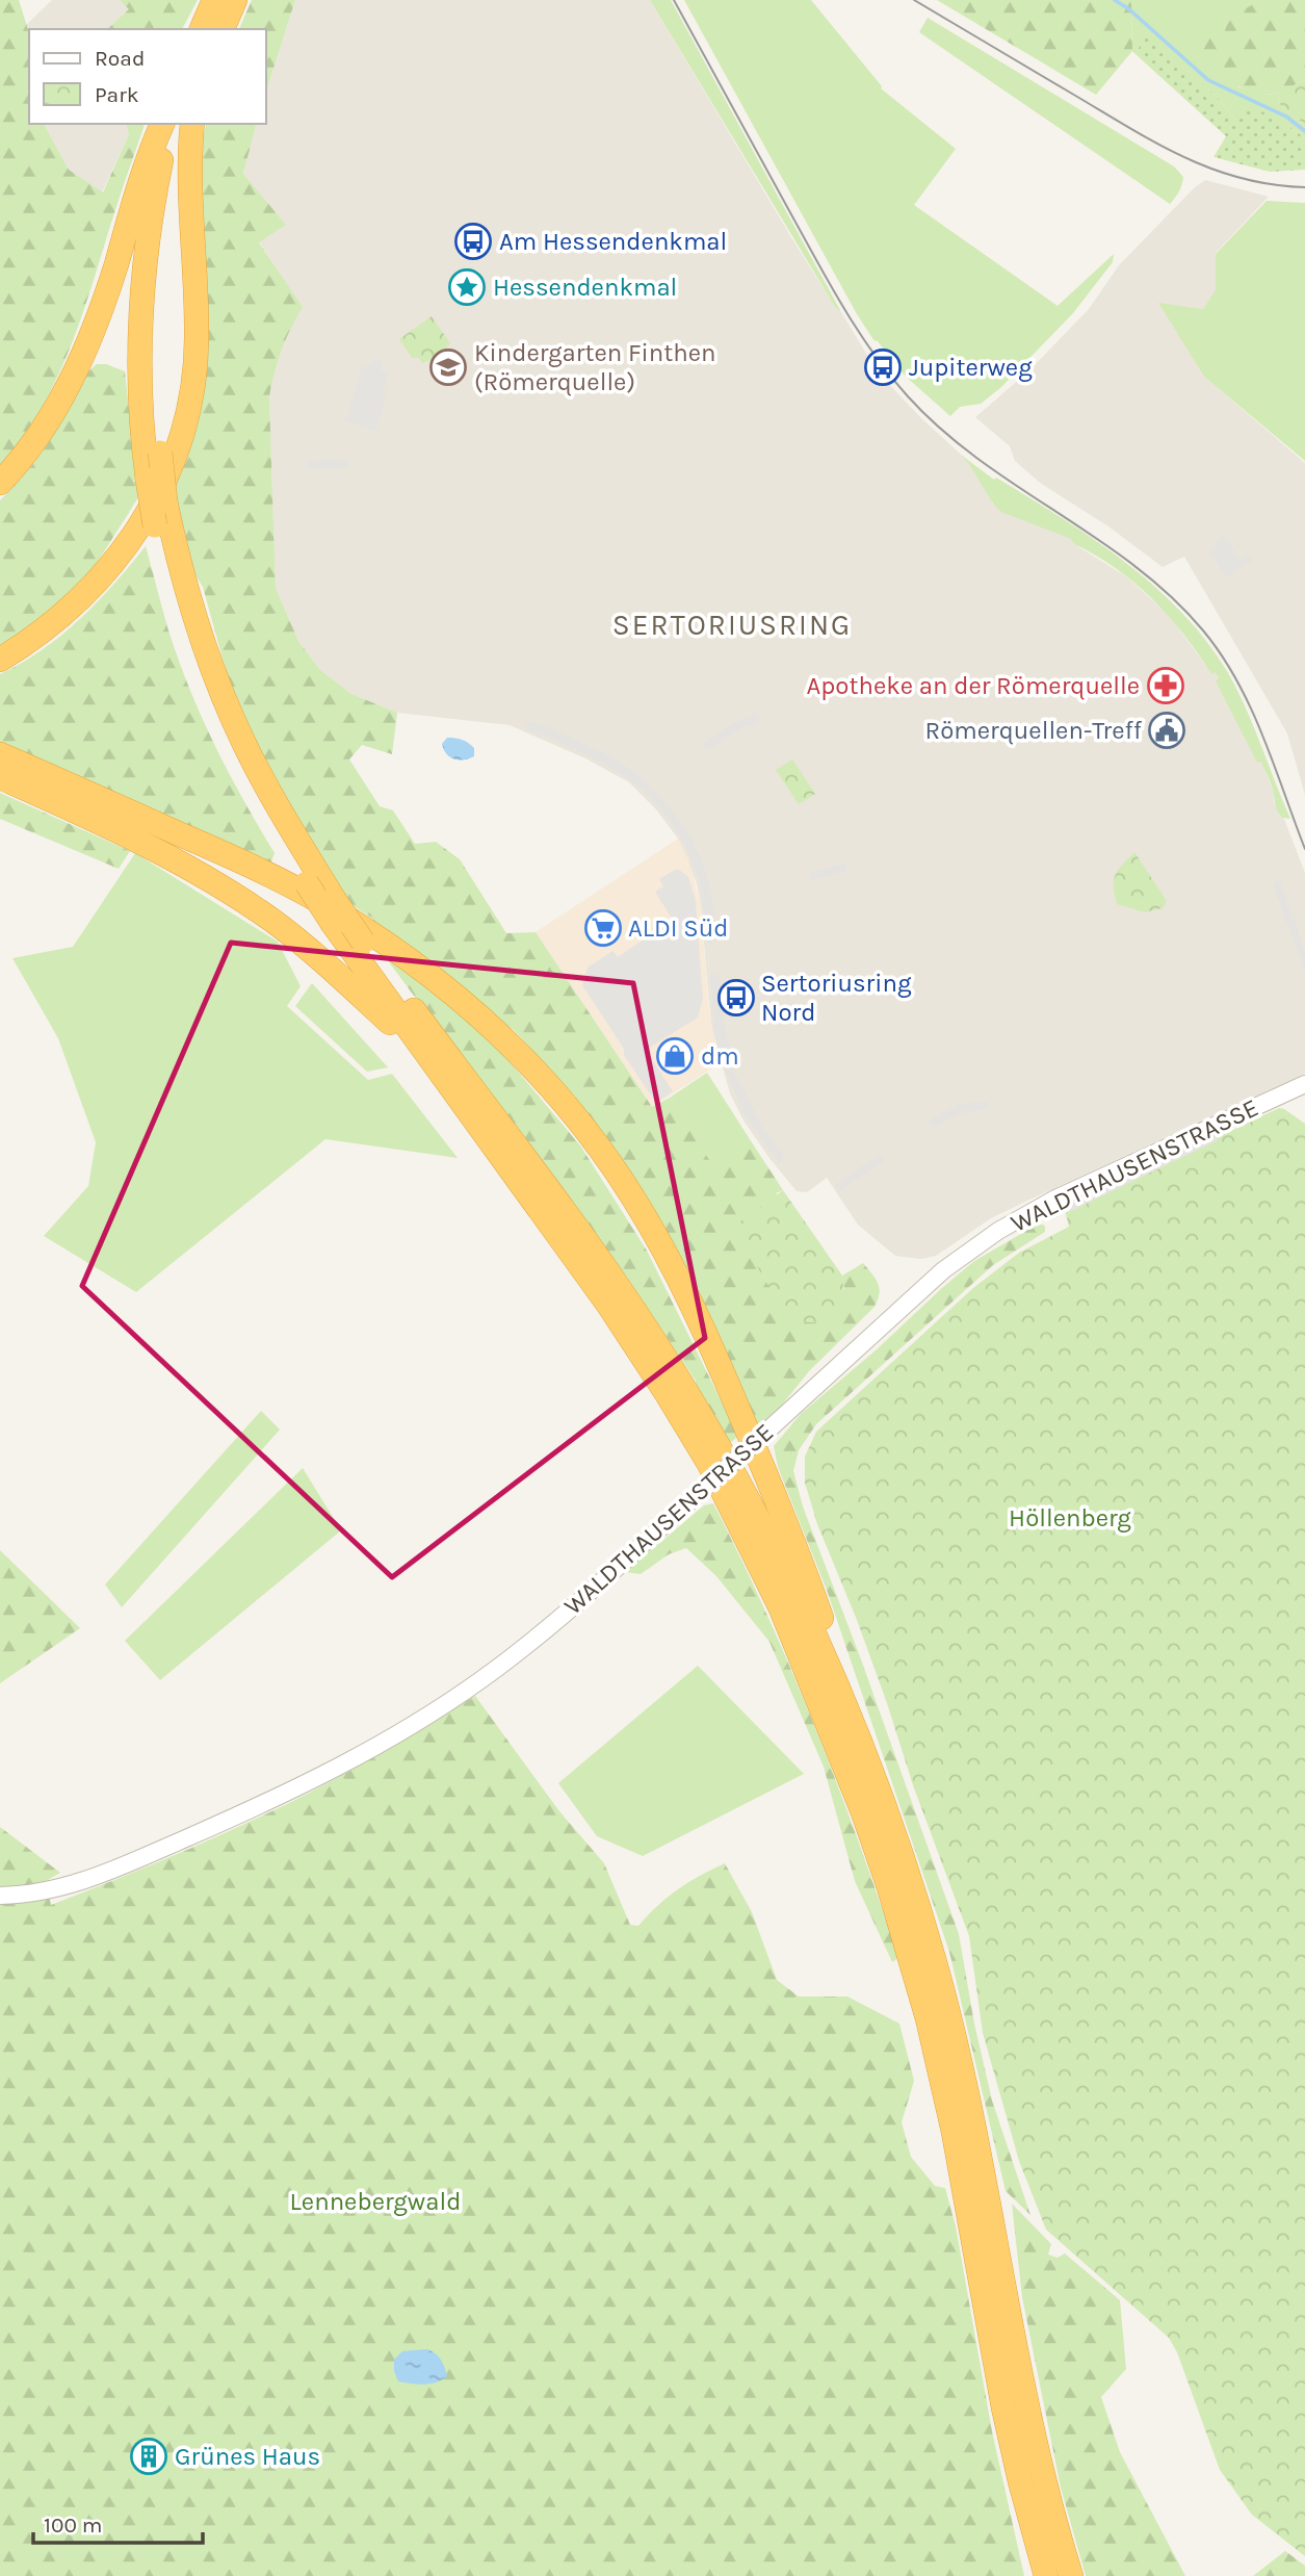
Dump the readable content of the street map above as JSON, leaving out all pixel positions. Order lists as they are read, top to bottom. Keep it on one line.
{"streets":{"street":["WALDTHAUSENSTRASSE"]},"districts":["SERTORIUSRING"],"parks":["Höllenberg","Lennebergwald"],"places":{"bus stop":["Am Hessendenkmal","Jupiterweg","Sertoriusring Nord"],"place":["Hessendenkmal"],"school or university":["Kindergarten Finthen (Römerquelle)"],"pharmacy":["Apotheke an der Römerquelle"],"public building":["Römerquellen-Treff"],"supermarket":["ALDI Süd"],"shop":["dm"],"building":["Grünes Haus"]},"legend":["Road","Park"],"scale_bar":"100 m"}
